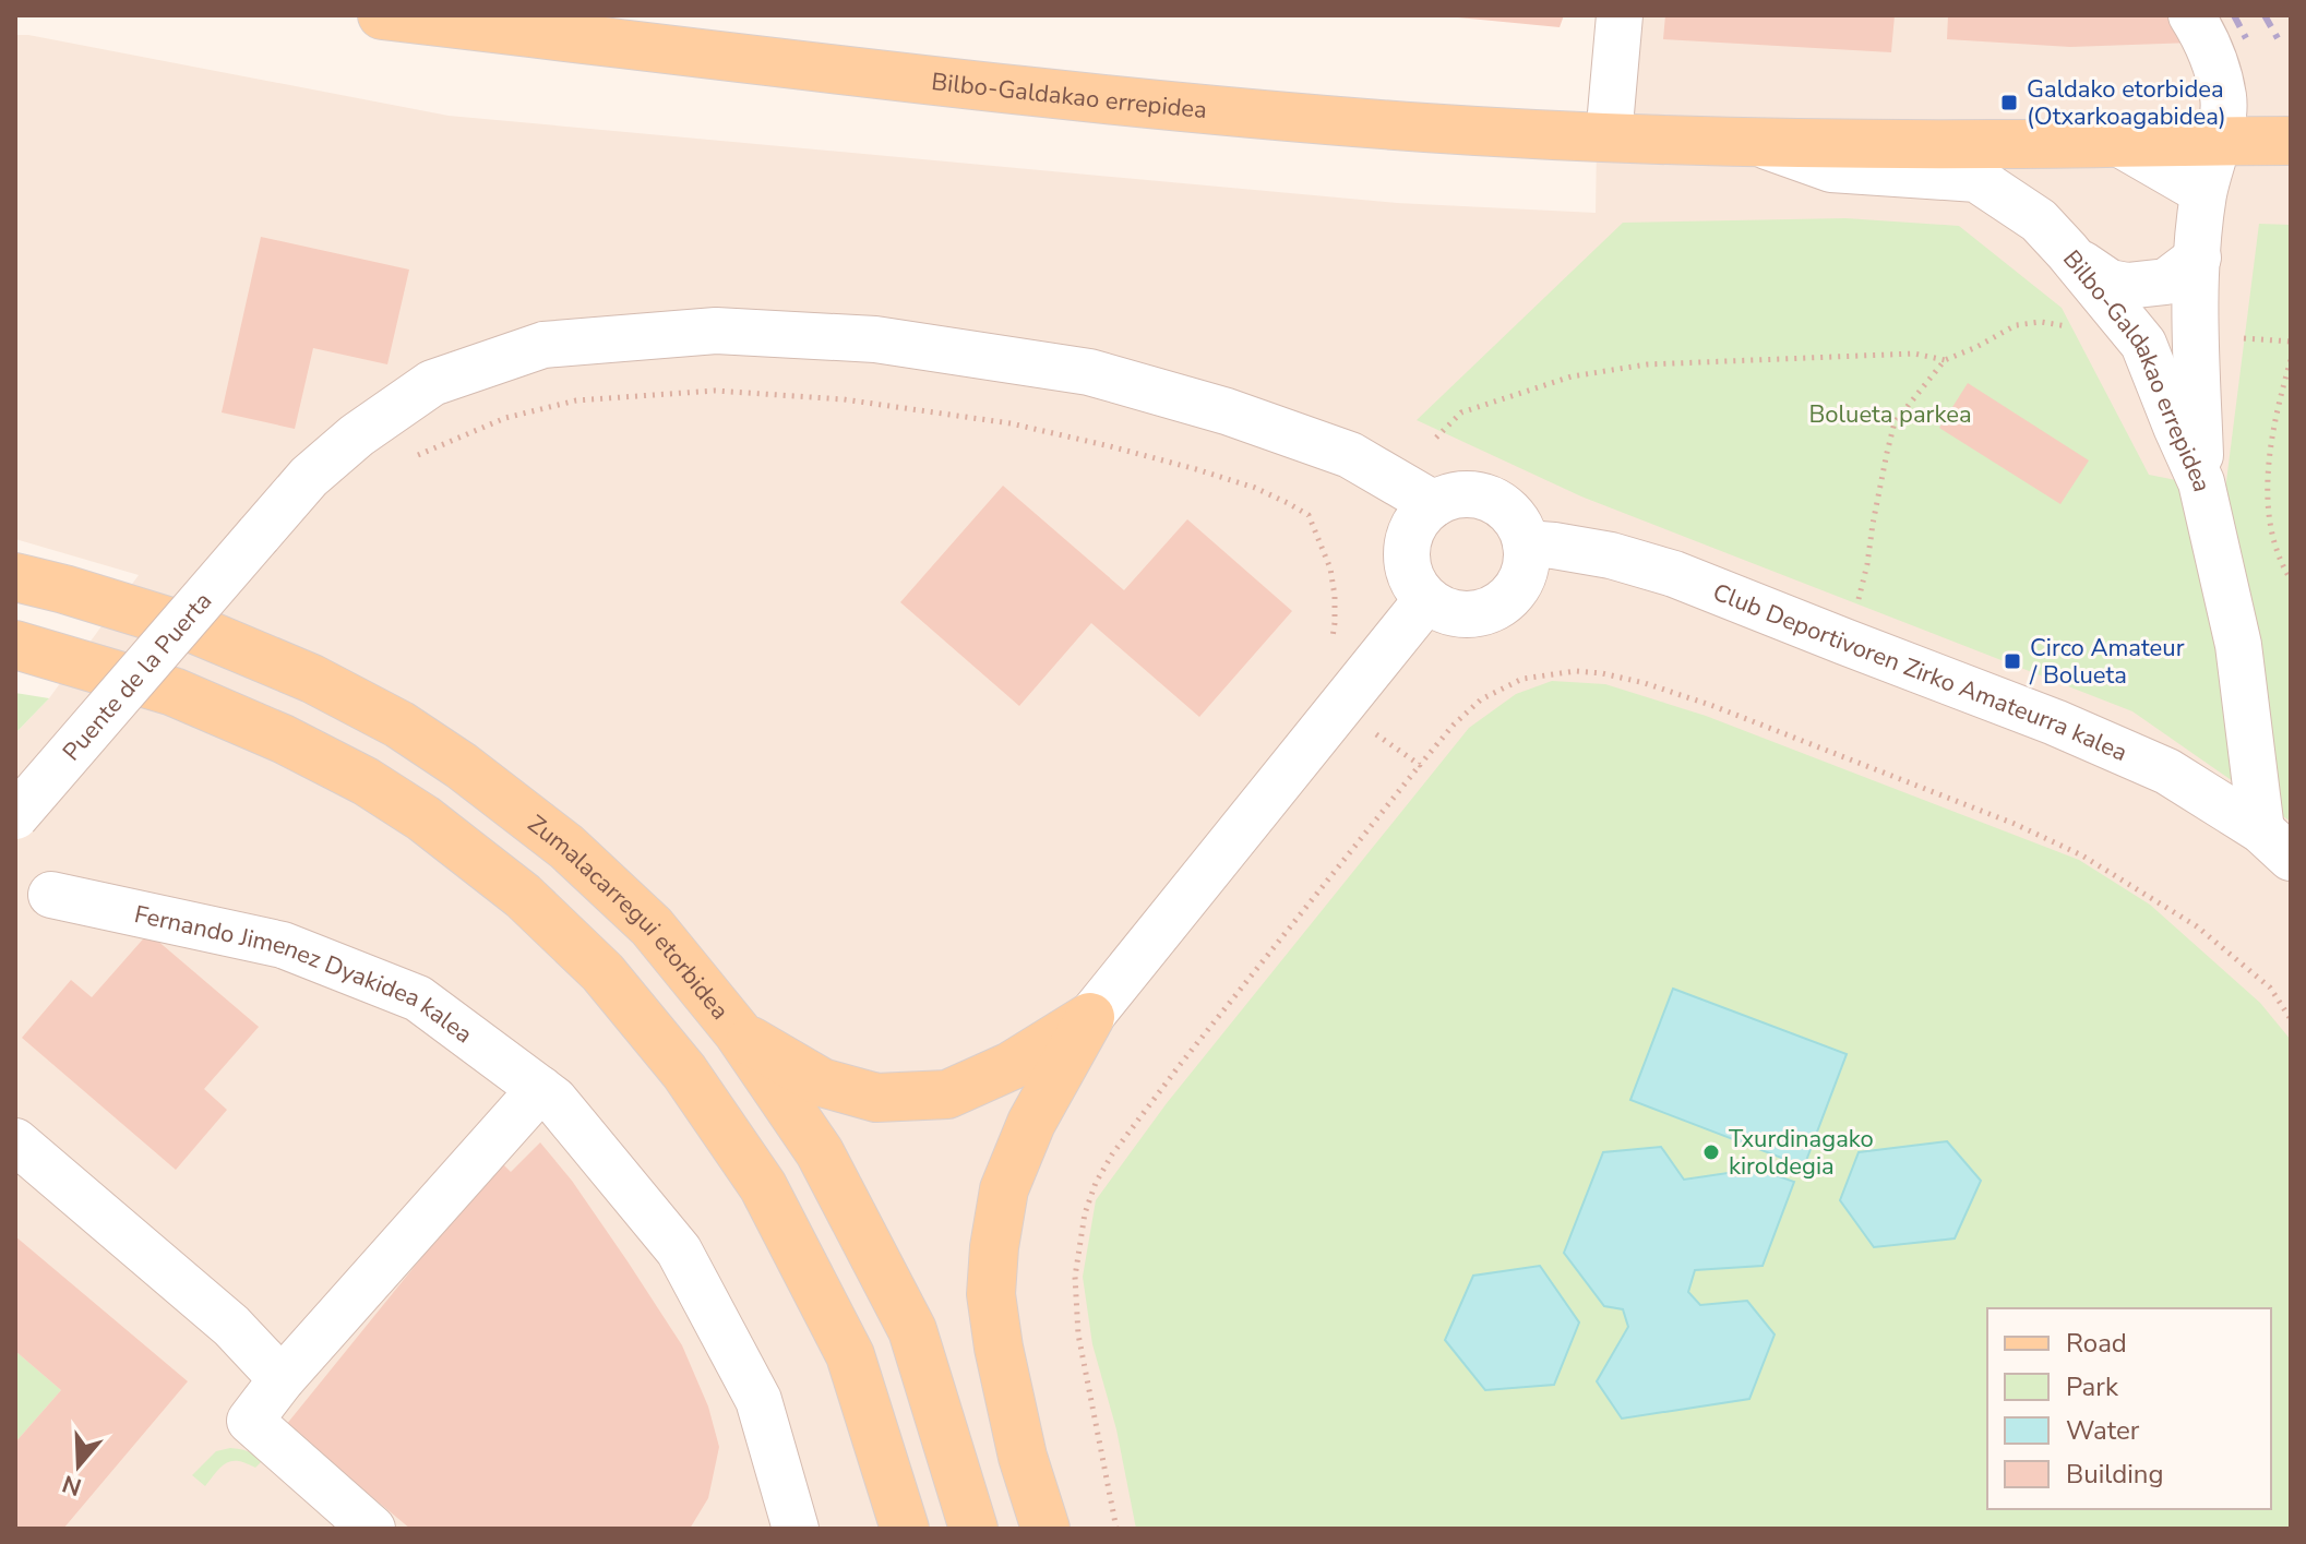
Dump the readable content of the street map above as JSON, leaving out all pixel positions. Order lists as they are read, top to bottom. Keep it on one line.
{"streets":{"main road":["Bilbo-Galdakao errepidea","Zumalacarregui etorbidea"],"street":["Club Deportivoren Zirko Amateurra kalea","Puente de la Puerta","Fernando Jimenez Dyakidea kalea"]},"crossings":[["Bilbo-Galdakao errepidea","Club Deportivoren Zirko Amateurra kalea"],["Club Deportivoren Zirko Amateurra kalea","Puente de la Puerta"]],"parks":["Bolueta parkea"],"places":{"transit":["Galdako etorbidea (Otxarkoagabidea)","Circo Amateur / Bolueta"],"other":["Txurdinagako kiroldegia"]},"legend":["Road","Park","Water","Building"],"north":"bottom"}
